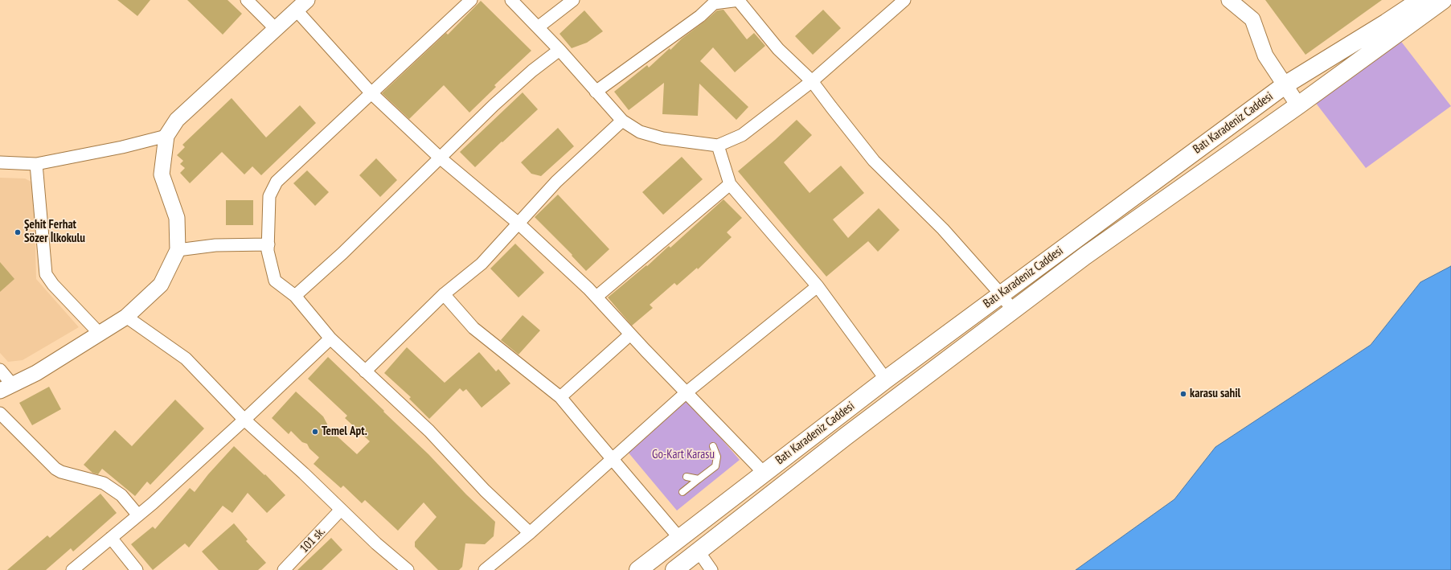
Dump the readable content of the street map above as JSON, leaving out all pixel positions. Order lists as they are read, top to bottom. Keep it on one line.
{"streets":{"main road":["Batı Karadeniz Caddesi"],"street":["101 sk."]},"parks":["Go-Kart Karasu"],"places":["Şehit Ferhat Sözer İlkokulu","karasu sahil","Temel Apt."]}
